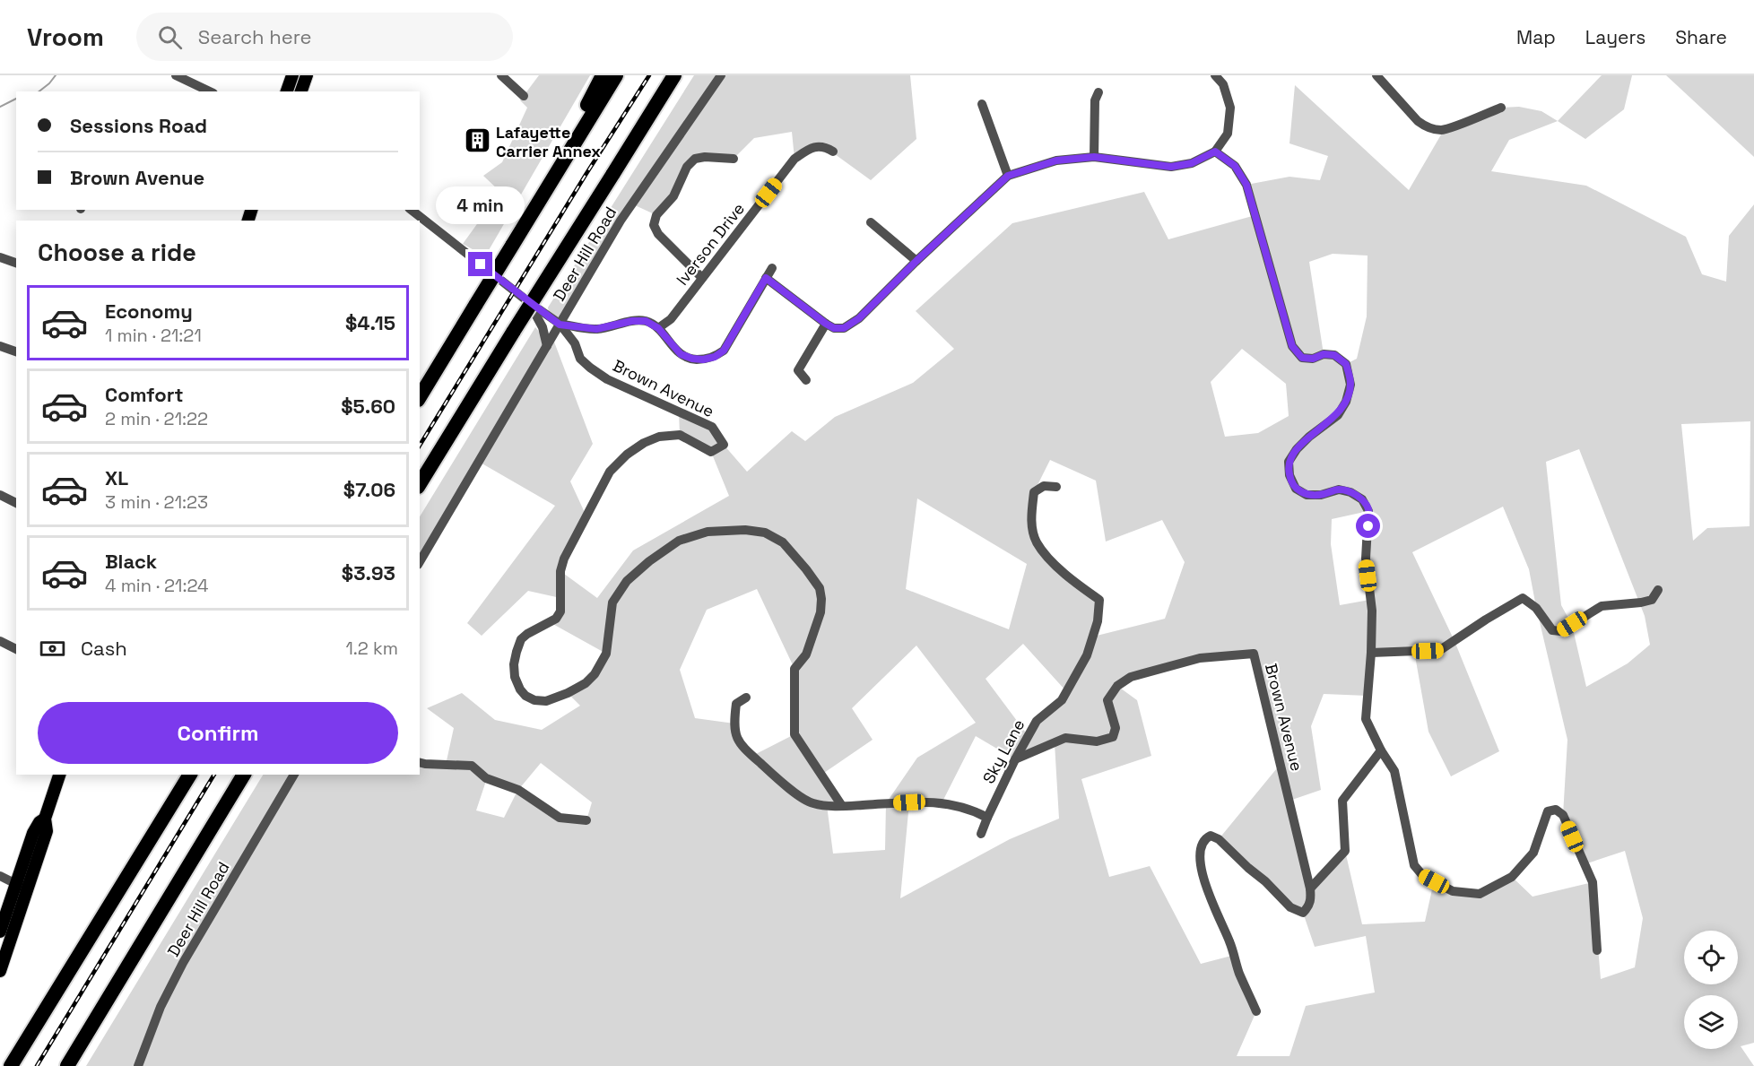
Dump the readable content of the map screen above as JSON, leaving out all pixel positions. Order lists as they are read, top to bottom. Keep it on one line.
{"streets":{"street":["Iverson Drive","Deer Hill Road","Brown Avenue","Sky Lane"]},"crossings":[["Deer Hill Road","Brown Avenue"],["Brown Avenue","Sky Lane"]],"places":{"building":["Lafayette Carrier Annex"]},"page":{"header":"Vroom","search":"Search here","nav":["Map","Layers","Share"],"banner":["Sessions Road","Brown Avenue"],"bubble":"4 min","heading":"Choose a ride","list":[{"name":"Economy","note":"1 min · 21:21","value":"$4.15"},{"name":"Comfort","note":"2 min · 21:22","value":"$5.60"},{"name":"XL","note":"3 min · 21:23","value":"$7.06"},{"name":"Black","note":"4 min · 21:24","value":"$3.93"}],"pay":["Cash","1.2 km"],"buttons":"Confirm"}}
